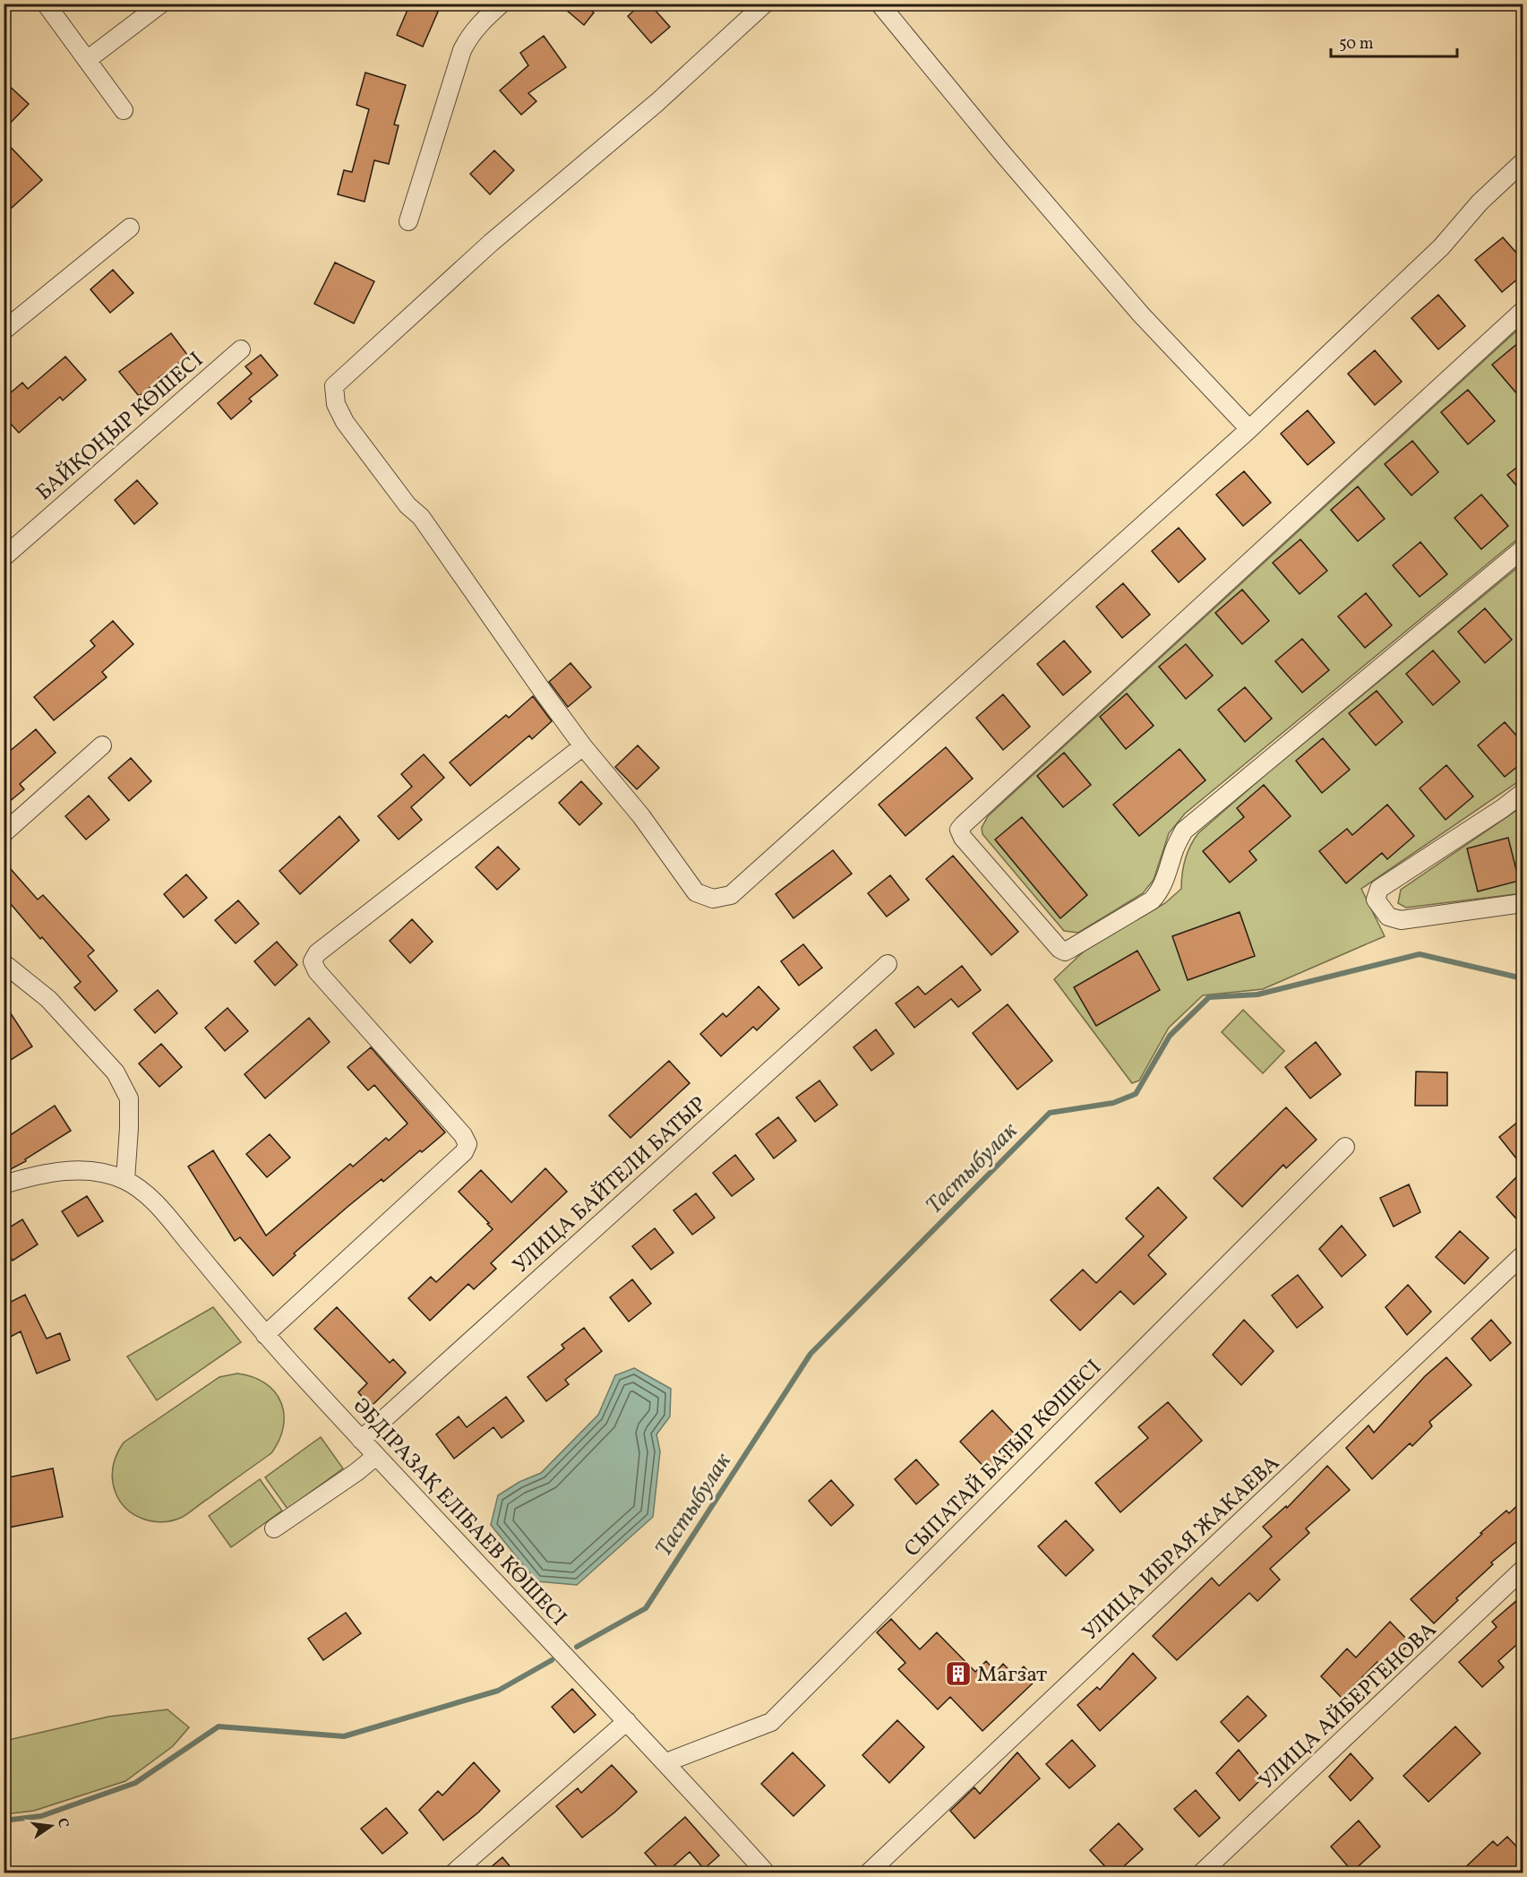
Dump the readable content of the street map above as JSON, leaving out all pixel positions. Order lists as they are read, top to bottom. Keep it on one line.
{"streets":{"street":["БАЙҚОҢЫР КӨШЕСІ","УЛИЦА БАЙТЕЛИ БАТЫР","СЫПАТАЙ БАТЫР КӨШЕСІ","ӘБДІРАЗАҚ ЕЛІБАЕВ КӨШЕСІ","УЛИЦА ИБРАЯ ЖАКАЕВА","УЛИЦА АЙБЕРГЕНОВА"]},"crossings":[["УЛИЦА БАЙТЕЛИ БАТЫР","ӘБДІРАЗАҚ ЕЛІБАЕВ КӨШЕСІ"],["СЫПАТАЙ БАТЫР КӨШЕСІ","ӘБДІРАЗАҚ ЕЛІБАЕВ КӨШЕСІ"]],"water":["Тастыбулак"],"places":{"building":["Магзат"]},"scale_bar":"50 m","north":"right"}
